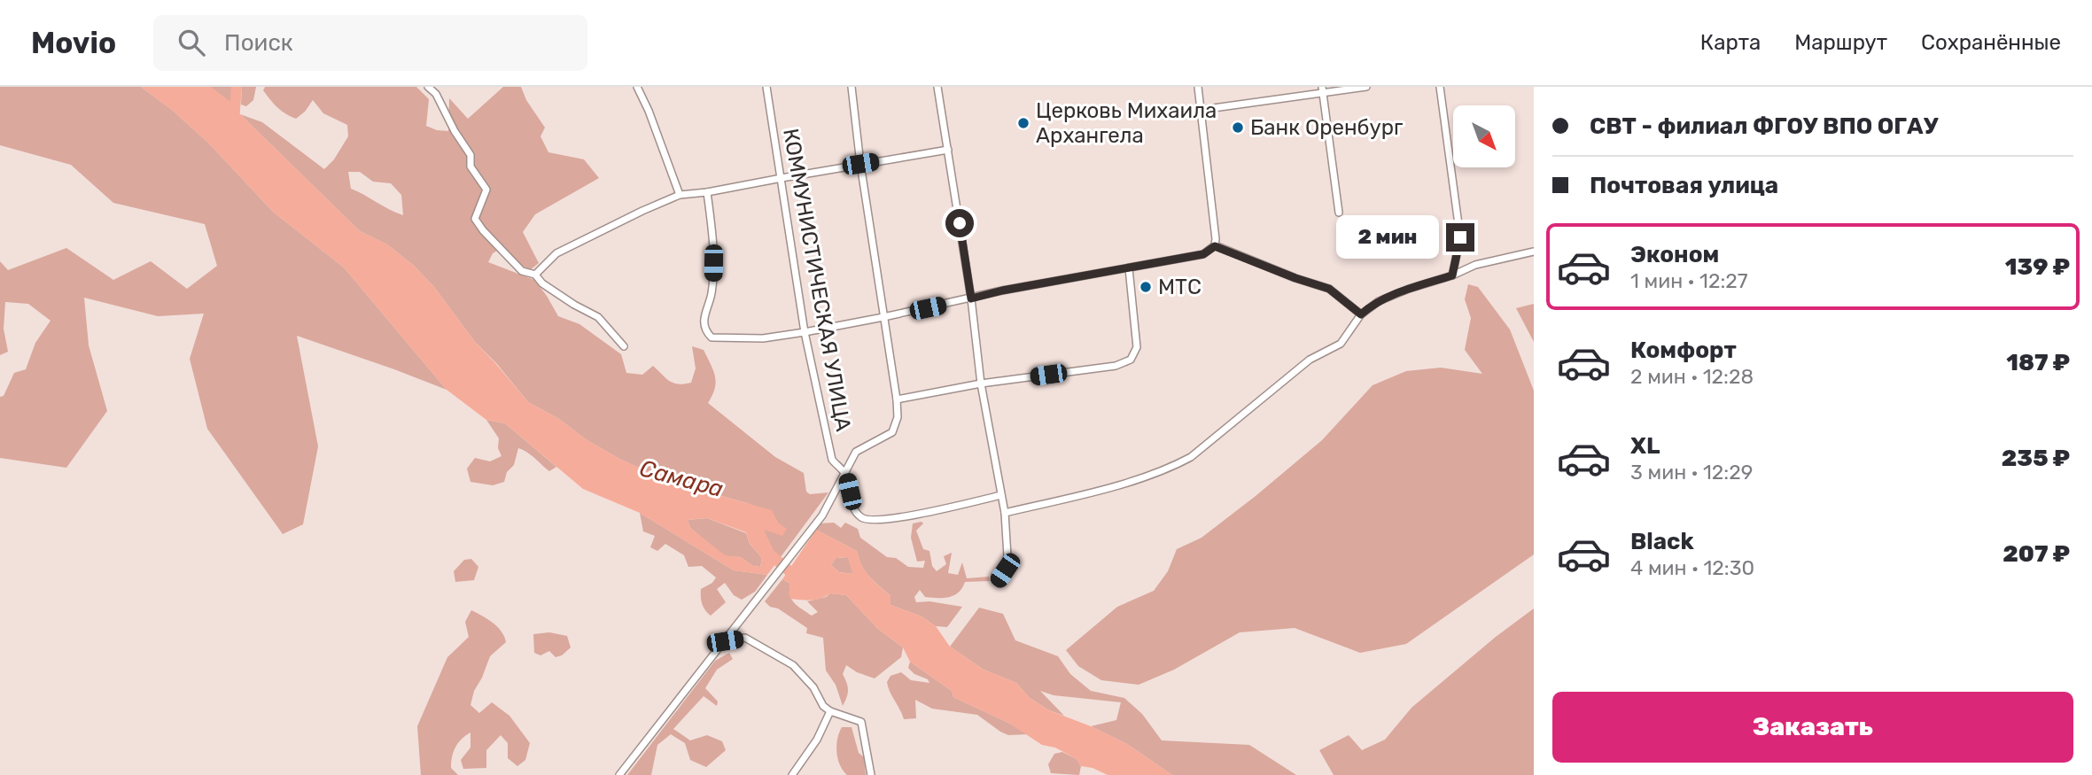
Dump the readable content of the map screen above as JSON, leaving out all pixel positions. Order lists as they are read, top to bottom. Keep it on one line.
{"streets":{"street":["КОММУНИСТИЧЕСКАЯ УЛИЦА"]},"water":["Самара"],"places":["Церковь Михаила Архангела","Банк Оренбург","МТС"],"north":"bottom right","page":{"header":"Movio","search":"Поиск","nav":["Карта","Маршрут","Сохранённые"],"banner":["СВТ - филиал ФГОУ ВПО ОГАУ","Почтовая улица"],"bubble":"2 мин","list":[{"name":"Эконом","note":"1 мин · 12:27","value":"139 ₽"},{"name":"Комфорт","note":"2 мин · 12:28","value":"187 ₽"},{"name":"XL","note":"3 мин · 12:29","value":"235 ₽"},{"name":"Black","note":"4 мин · 12:30","value":"207 ₽"}],"buttons":"Заказать"}}
